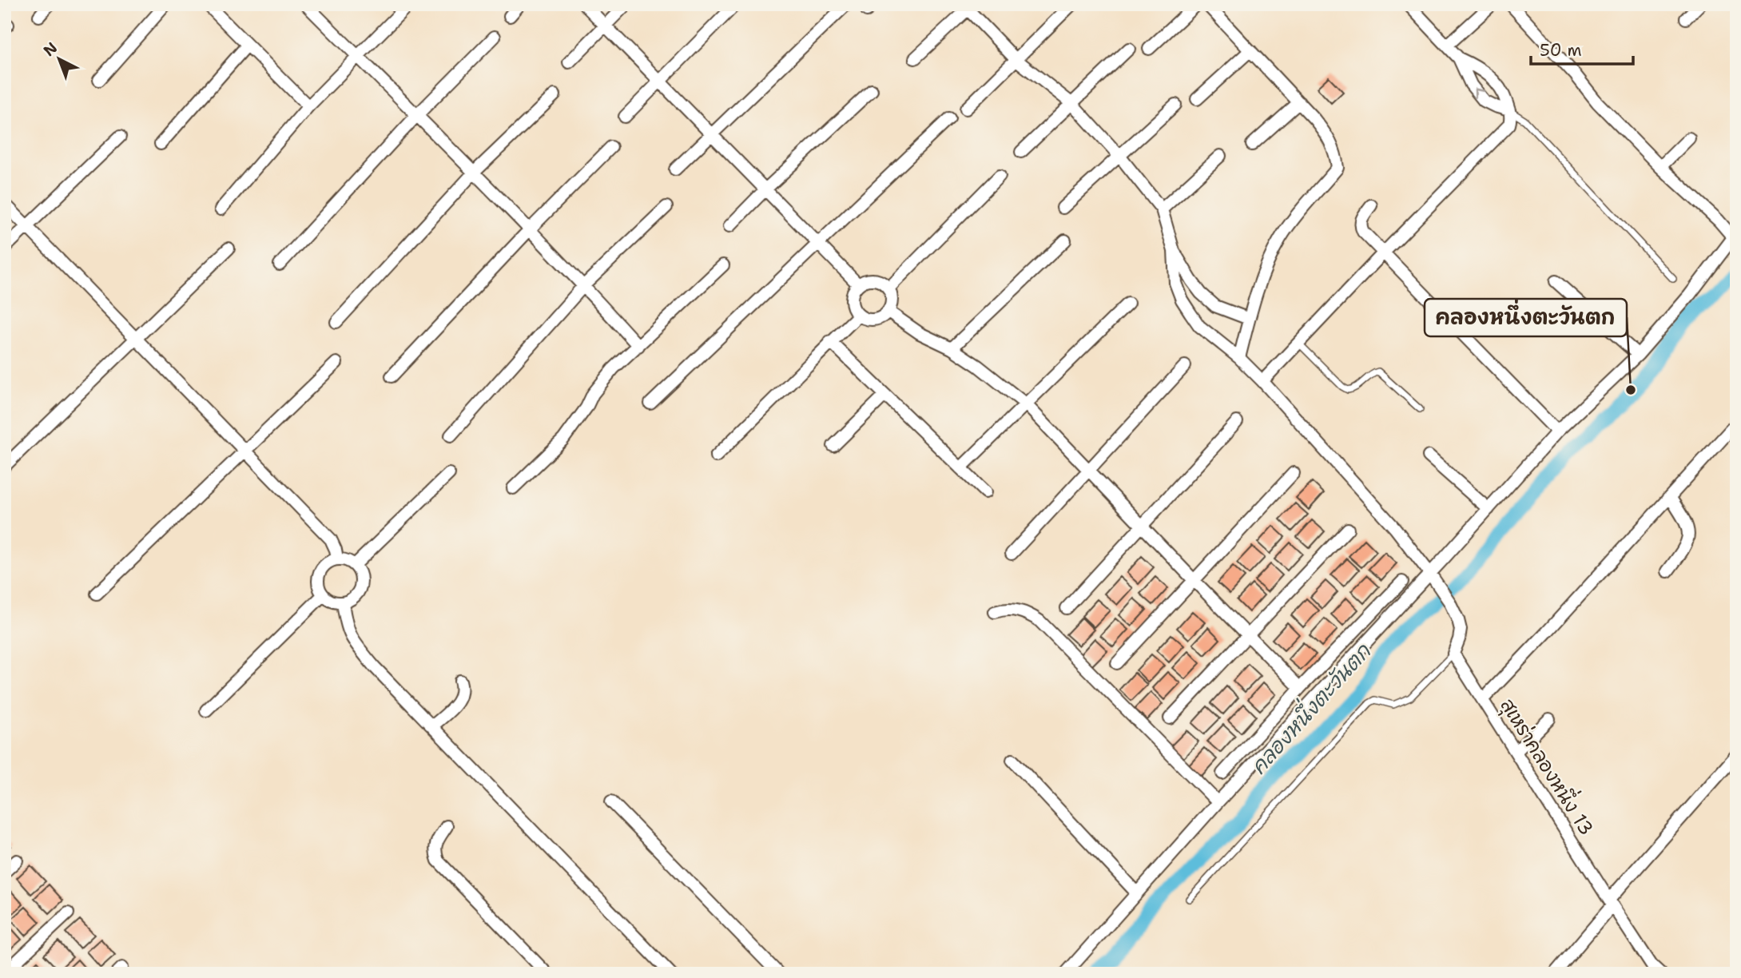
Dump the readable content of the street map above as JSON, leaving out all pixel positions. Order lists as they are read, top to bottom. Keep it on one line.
{"streets":{"street":["สุเหร่าคลองหนึ่ง 13"]},"water":["คลองหนึ่งตะวันตก"],"places":["คลองหนึ่งตะวันตก"],"scale_bar":"50 m","north":"top left"}
